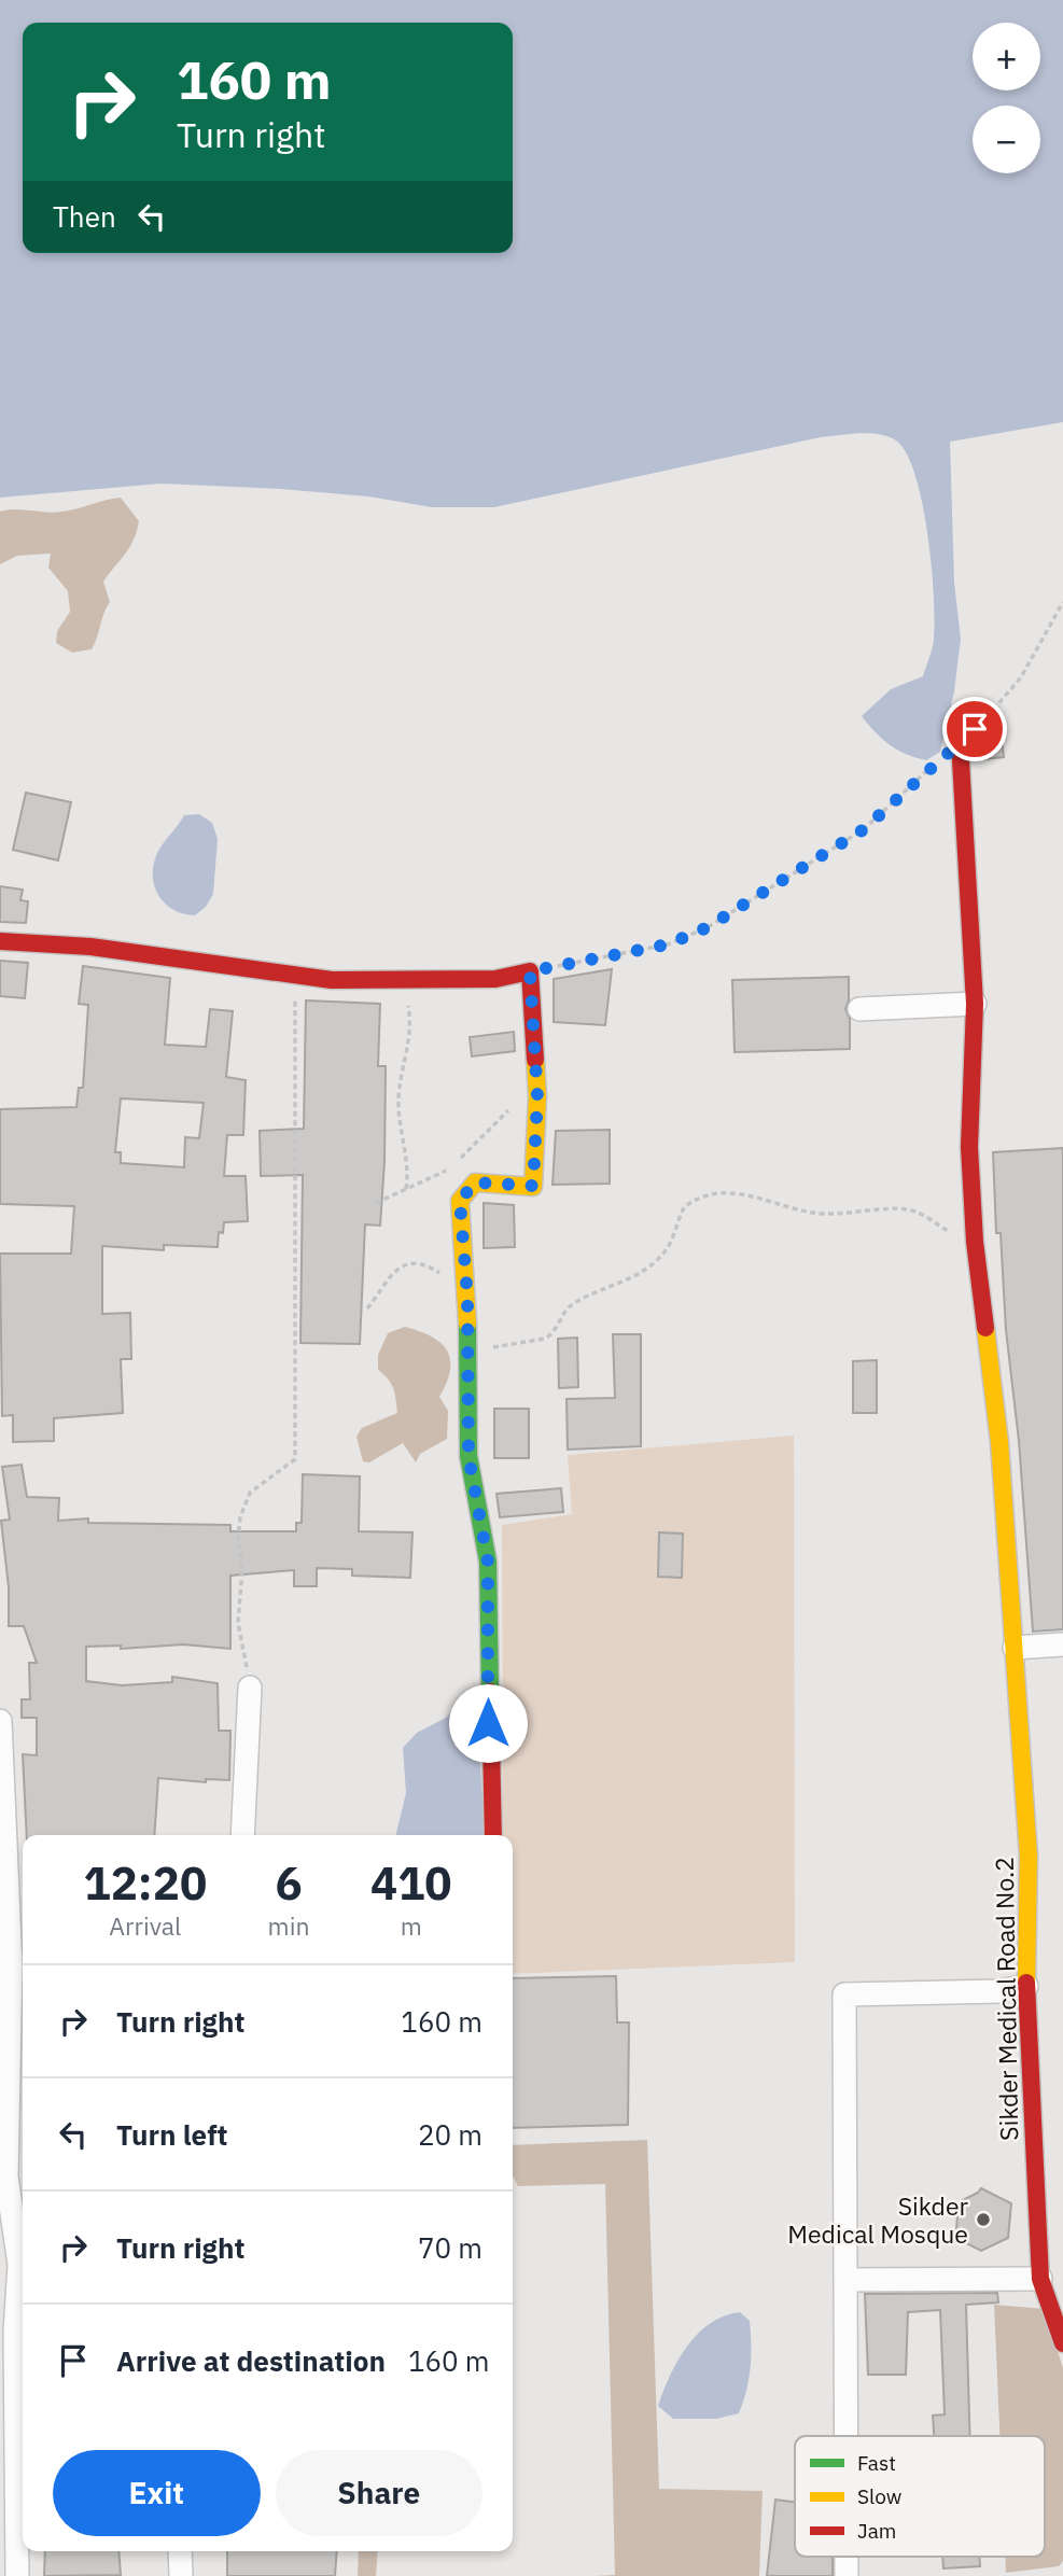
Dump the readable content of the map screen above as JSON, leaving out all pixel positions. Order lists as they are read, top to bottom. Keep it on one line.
{"streets":{"street":["Sikder Medical Road No.2"]},"places":["Sikder Medical Mosque"],"legend":["Fast","Slow","Jam"],"page":{"map_buttons":["+","−"],"turn":["160 m","Turn right"],"then":"Then","eta":["12:20","Arrival","6","min","410","m"],"list":[{"name":"Turn right","value":"160 m"},{"name":"Turn left","value":"20 m"},{"name":"Turn right","value":"70 m"},{"name":"Arrive at destination","value":"160 m"}],"buttons":["Exit","Share"]}}
